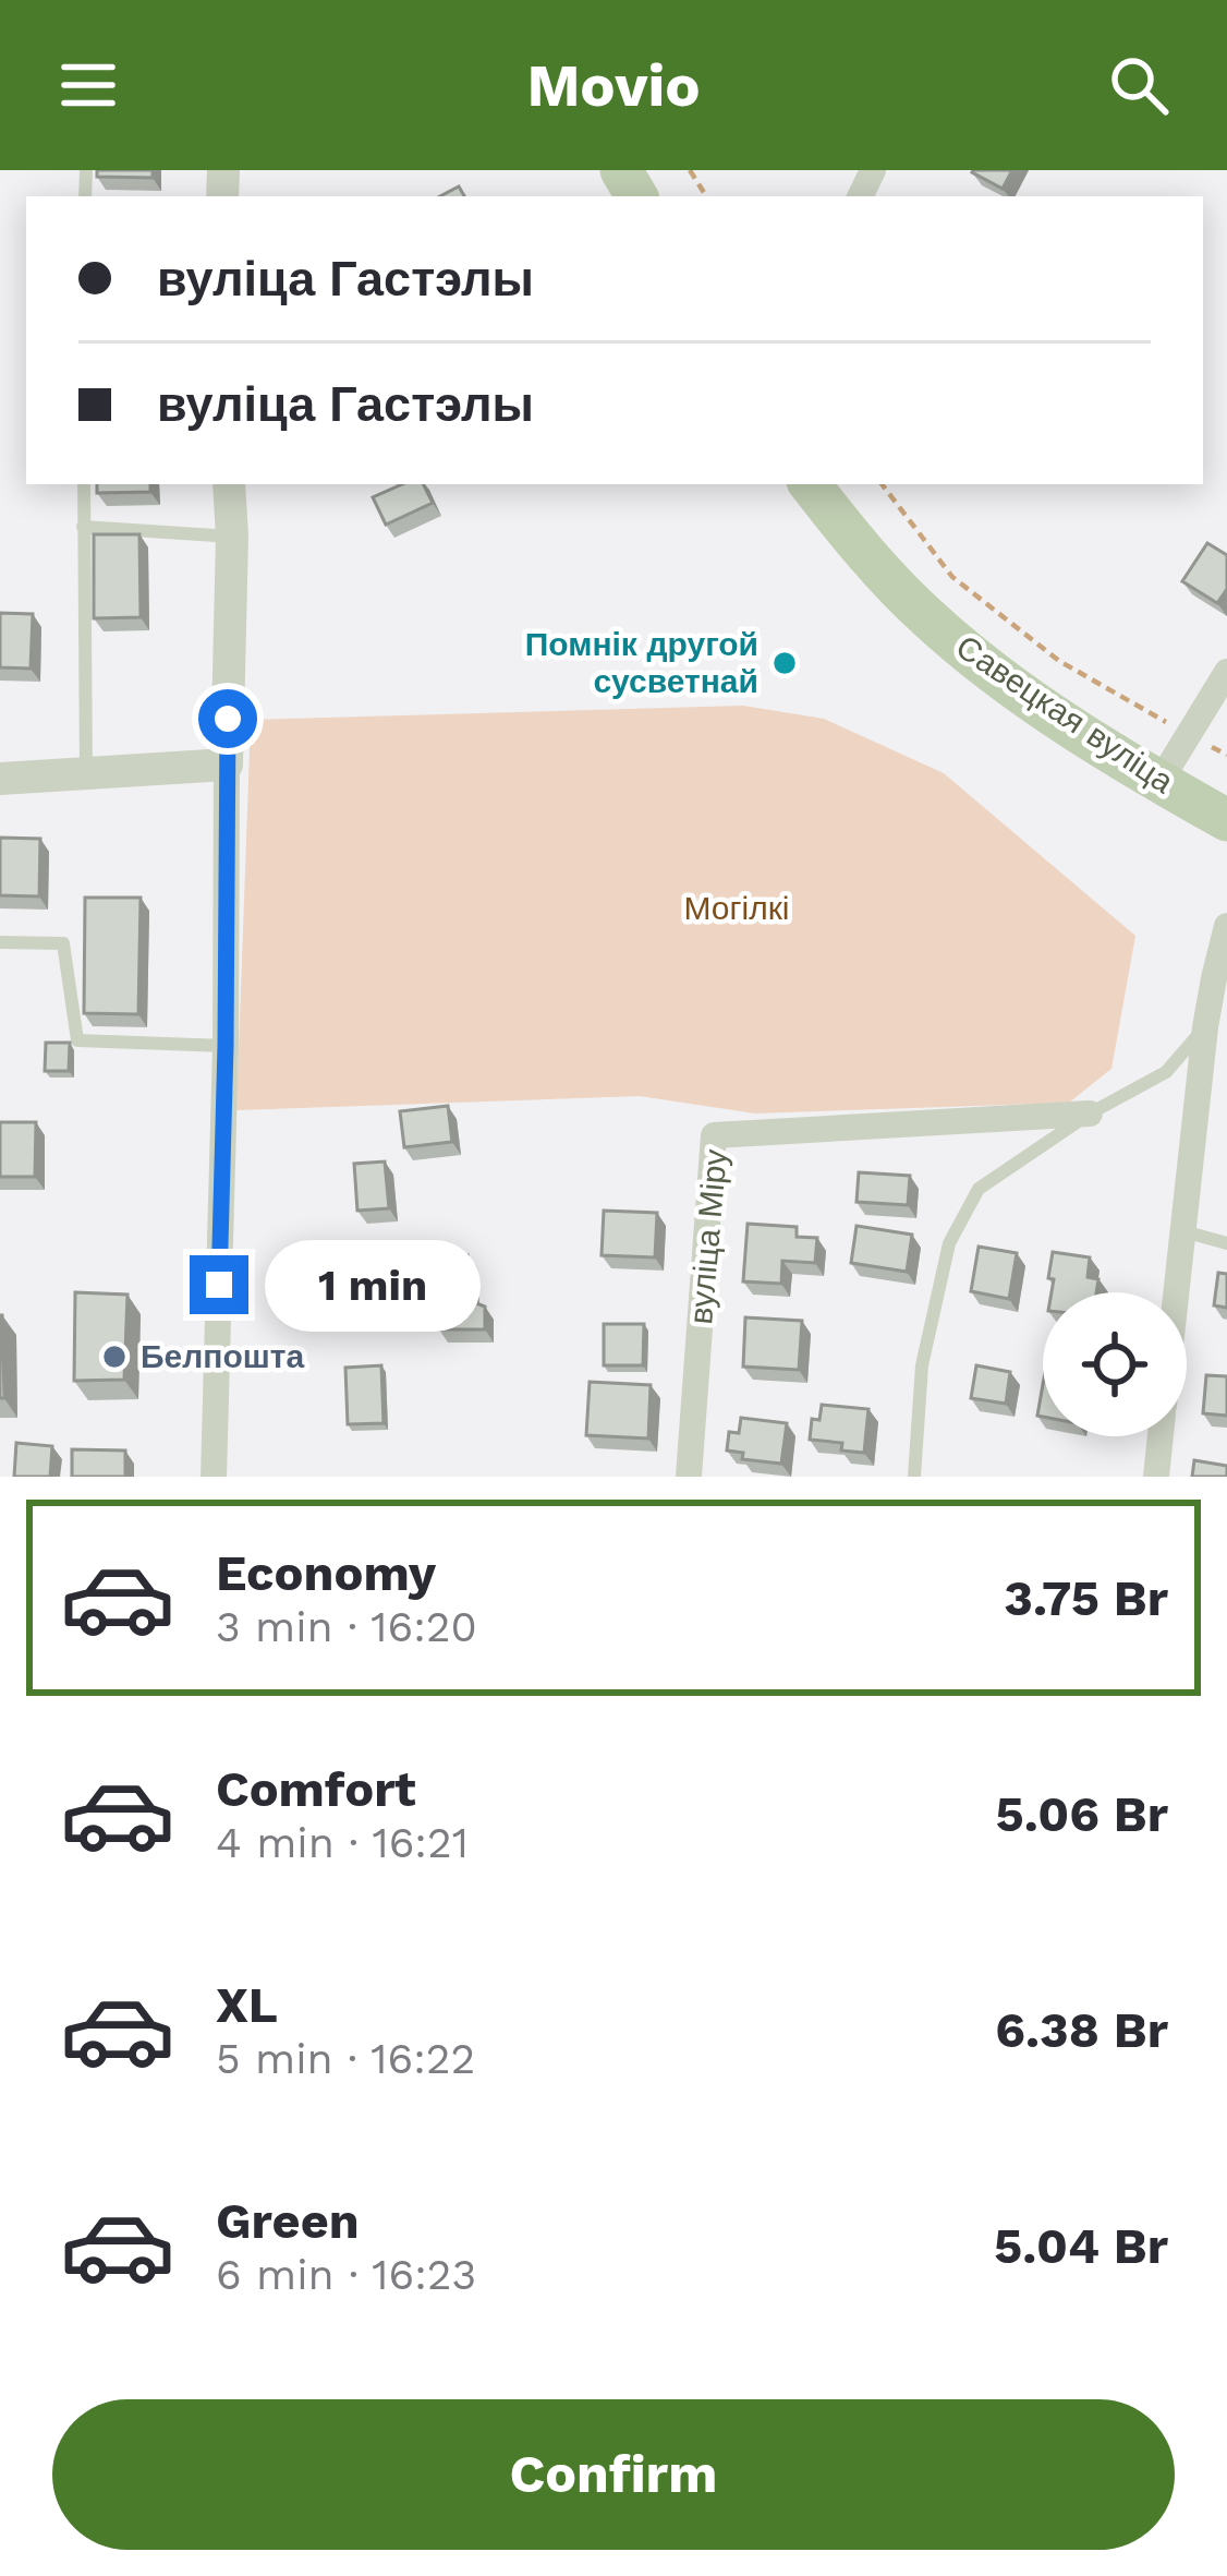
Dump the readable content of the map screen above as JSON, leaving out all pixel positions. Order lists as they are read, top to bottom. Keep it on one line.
{"streets":{"main road":["Савецкая вуліца"],"street":["вуліца Міру"]},"parks":["Могілкі"],"places":["Помнік другой сусветнай","Белпошта"],"page":{"header":"Movio","banner":["вуліца Гастэлы","вуліца Гастэлы"],"bubble":"1 min","list":[{"name":"Economy","note":"3 min · 16:20","value":"3.75 Br"},{"name":"Comfort","note":"4 min · 16:21","value":"5.06 Br"},{"name":"XL","note":"5 min · 16:22","value":"6.38 Br"},{"name":"Green","note":"6 min · 16:23","value":"5.04 Br"}],"buttons":"Confirm"}}
